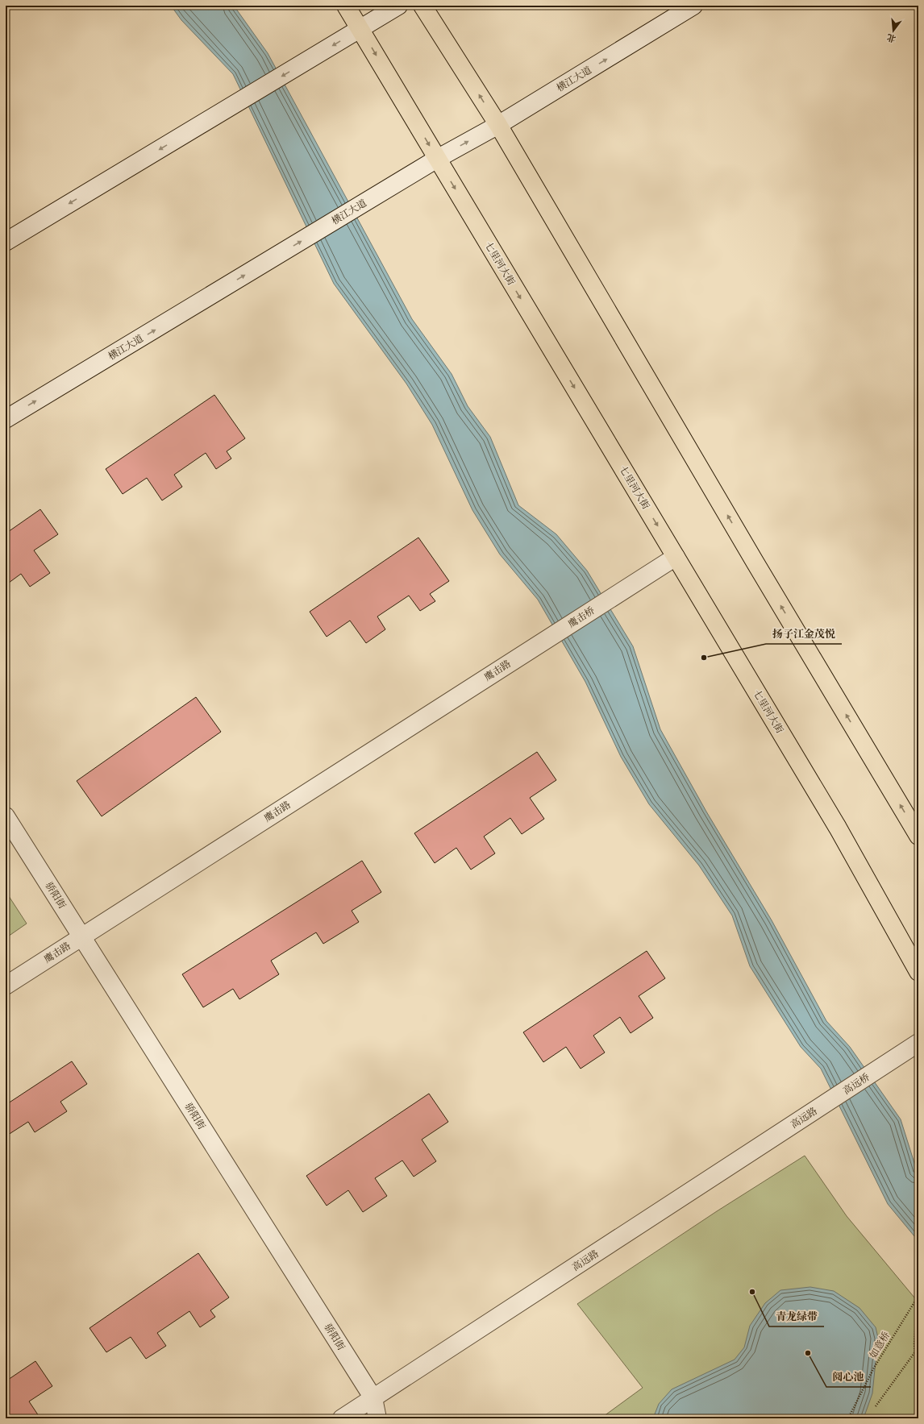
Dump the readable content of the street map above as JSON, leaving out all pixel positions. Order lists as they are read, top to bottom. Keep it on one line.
{"streets":{"main road":["七里河大街"],"street":["横江大道","鹰击桥","鹰击路","骄阳街","高远桥","高远路"],"path":["如意桥"]},"crossings":[["横江大道","七里河大街"],["七里河大街","鹰击桥"],["鹰击桥","鹰击路"],["鹰击路","骄阳街"],["骄阳街","高远路"],["高远桥","高远路"]],"places":["扬子江金茂悦","青龙绿带","阅心池"],"north":"bottom"}
